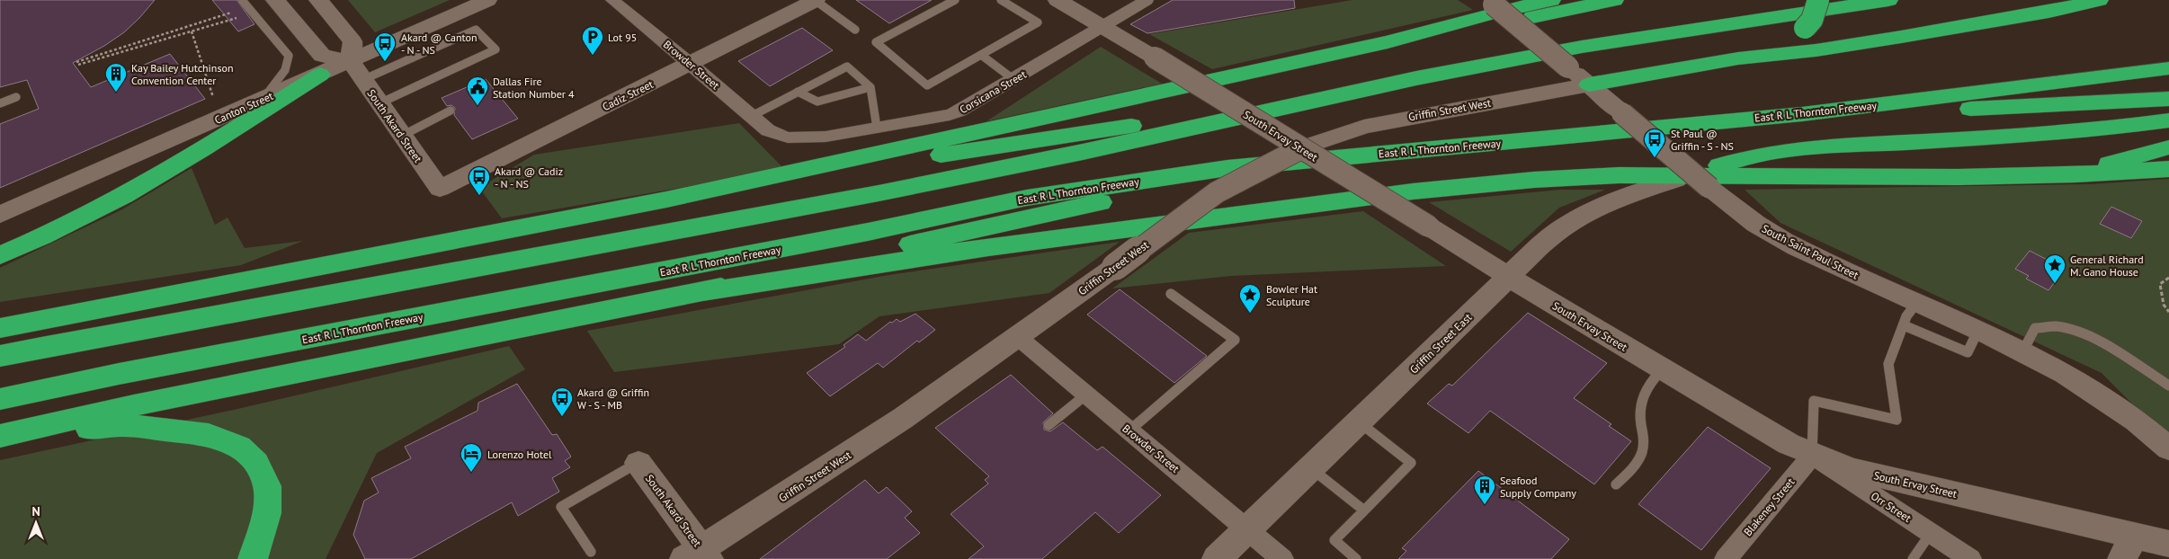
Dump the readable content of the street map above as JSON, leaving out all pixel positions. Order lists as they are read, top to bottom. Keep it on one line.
{"streets":{"highway":["East R L Thornton Freeway"],"main road":["Cadiz Street","Canton Street","Griffin Street West","South Akard Street","South Ervay Street","South Saint Paul Street","Griffin Street East"],"street":["Browder Street","Corsicana Street","Blakeney Street","Orr Street"]},"crossings":[["Browder Street","Corsicana Street"],["Browder Street","Cadiz Street"],["Browder Street","Griffin Street West"],["Browder Street","Griffin Street East"],["Corsicana Street","South Ervay Street"],["Cadiz Street","South Akard Street"],["Canton Street","South Akard Street"],["Griffin Street West","South Akard Street"],["Griffin Street West","South Ervay Street"],["Griffin Street West","South Saint Paul Street"],["South Ervay Street","Griffin Street East"],["South Ervay Street","Blakeney Street"],["South Ervay Street","Orr Street"],["South Saint Paul Street","Griffin Street East"],["Blakeney Street","Orr Street"]],"places":{"parking":["Lot 95"],"bus stop":["Akard @ Canton - N - NS","St Paul @ Griffin - S - NS","Akard @ Cadiz - N - NS","Akard @ Griffin W - S - MB"],"building":["Kay Bailey Hutchinson Convention Center","Seafood Supply Company"],"public building":["Dallas Fire Station Number 4"],"place":["General Richard M. Gano House","Bowler Hat Sculpture"],"hotel":["Lorenzo Hotel"]},"north":"top"}
